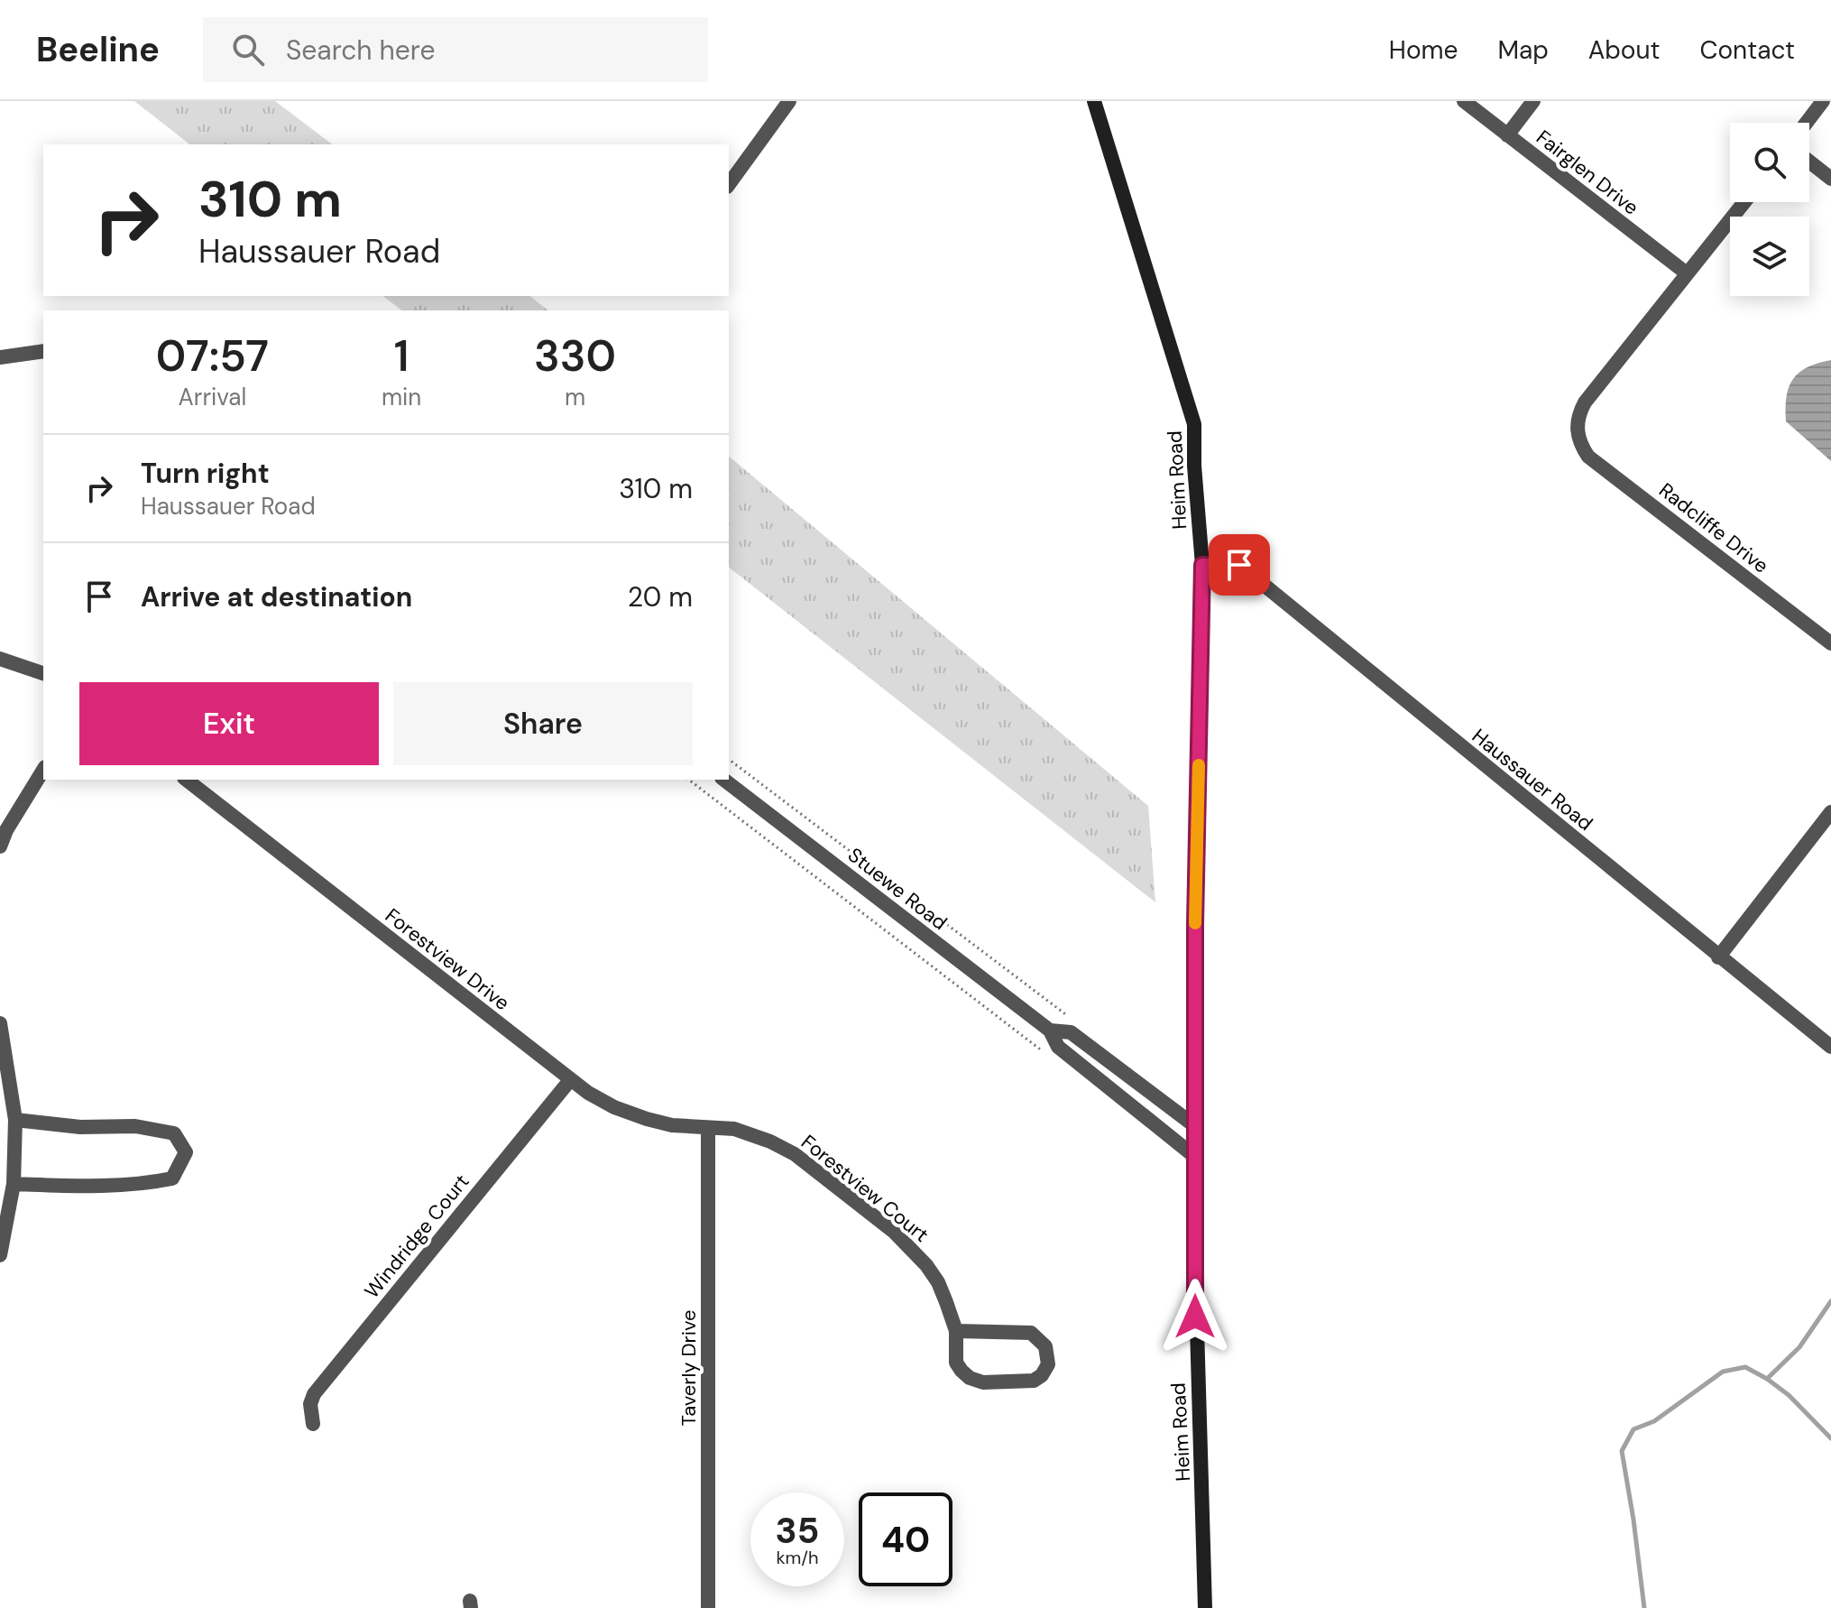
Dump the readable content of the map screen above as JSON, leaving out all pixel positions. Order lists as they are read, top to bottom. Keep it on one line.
{"streets":{"street":["Fairglen Drive","Heim Road","Radcliffe Drive","Haussauer Road","Stuewe Road","Forestview Drive","Forestview Court","Windridge Court","Taverly Drive"]},"crossings":[["Fairglen Drive","Radcliffe Drive"],["Heim Road","Haussauer Road"],["Heim Road","Stuewe Road"],["Forestview Drive","Forestview Court"],["Forestview Drive","Windridge Court"],["Forestview Drive","Taverly Drive"],["Forestview Court","Taverly Drive"]],"page":{"header":"Beeline","search":"Search here","nav":["Home","Map","About","Contact"],"turn":["310 m","Haussauer Road"],"eta":["07:57","Arrival","1","min","330","m"],"list":[{"name":"Turn right","note":"Haussauer Road","value":"310 m"},{"name":"Arrive at destination","value":"20 m"}],"buttons":["Exit","Share"],"speed":"35 km/h","limit":"40"}}
